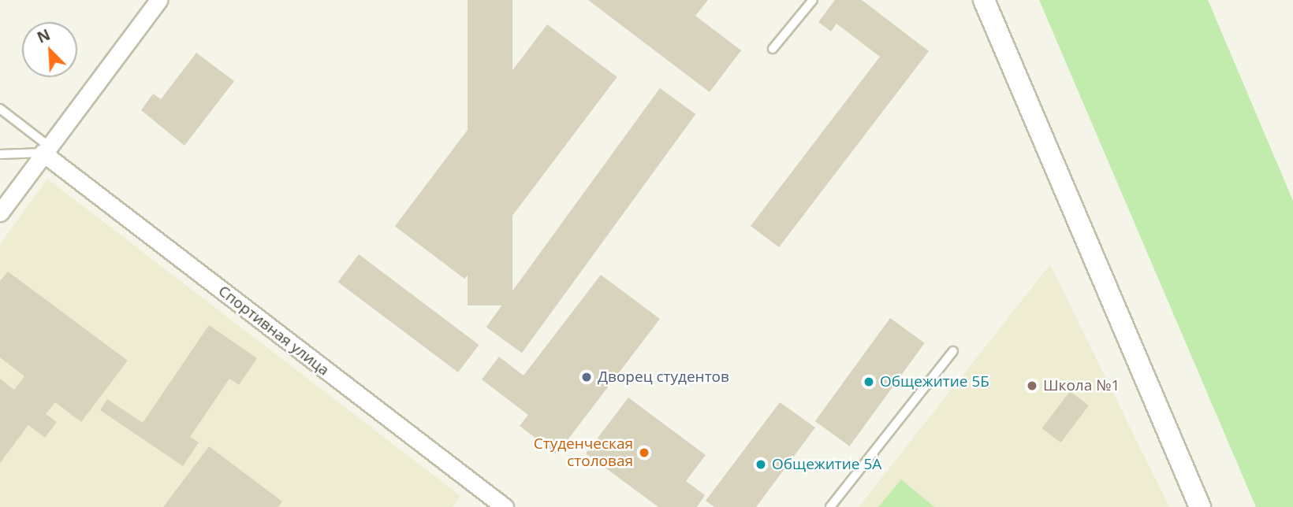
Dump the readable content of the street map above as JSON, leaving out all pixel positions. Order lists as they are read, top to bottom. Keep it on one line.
{"streets":{"street":["Спортивная улица"]},"places":["Дворец студентов","Общежитие 5Б","Школа №1","Студенческая столовая","Общежитие 5А"],"north":"top left"}
